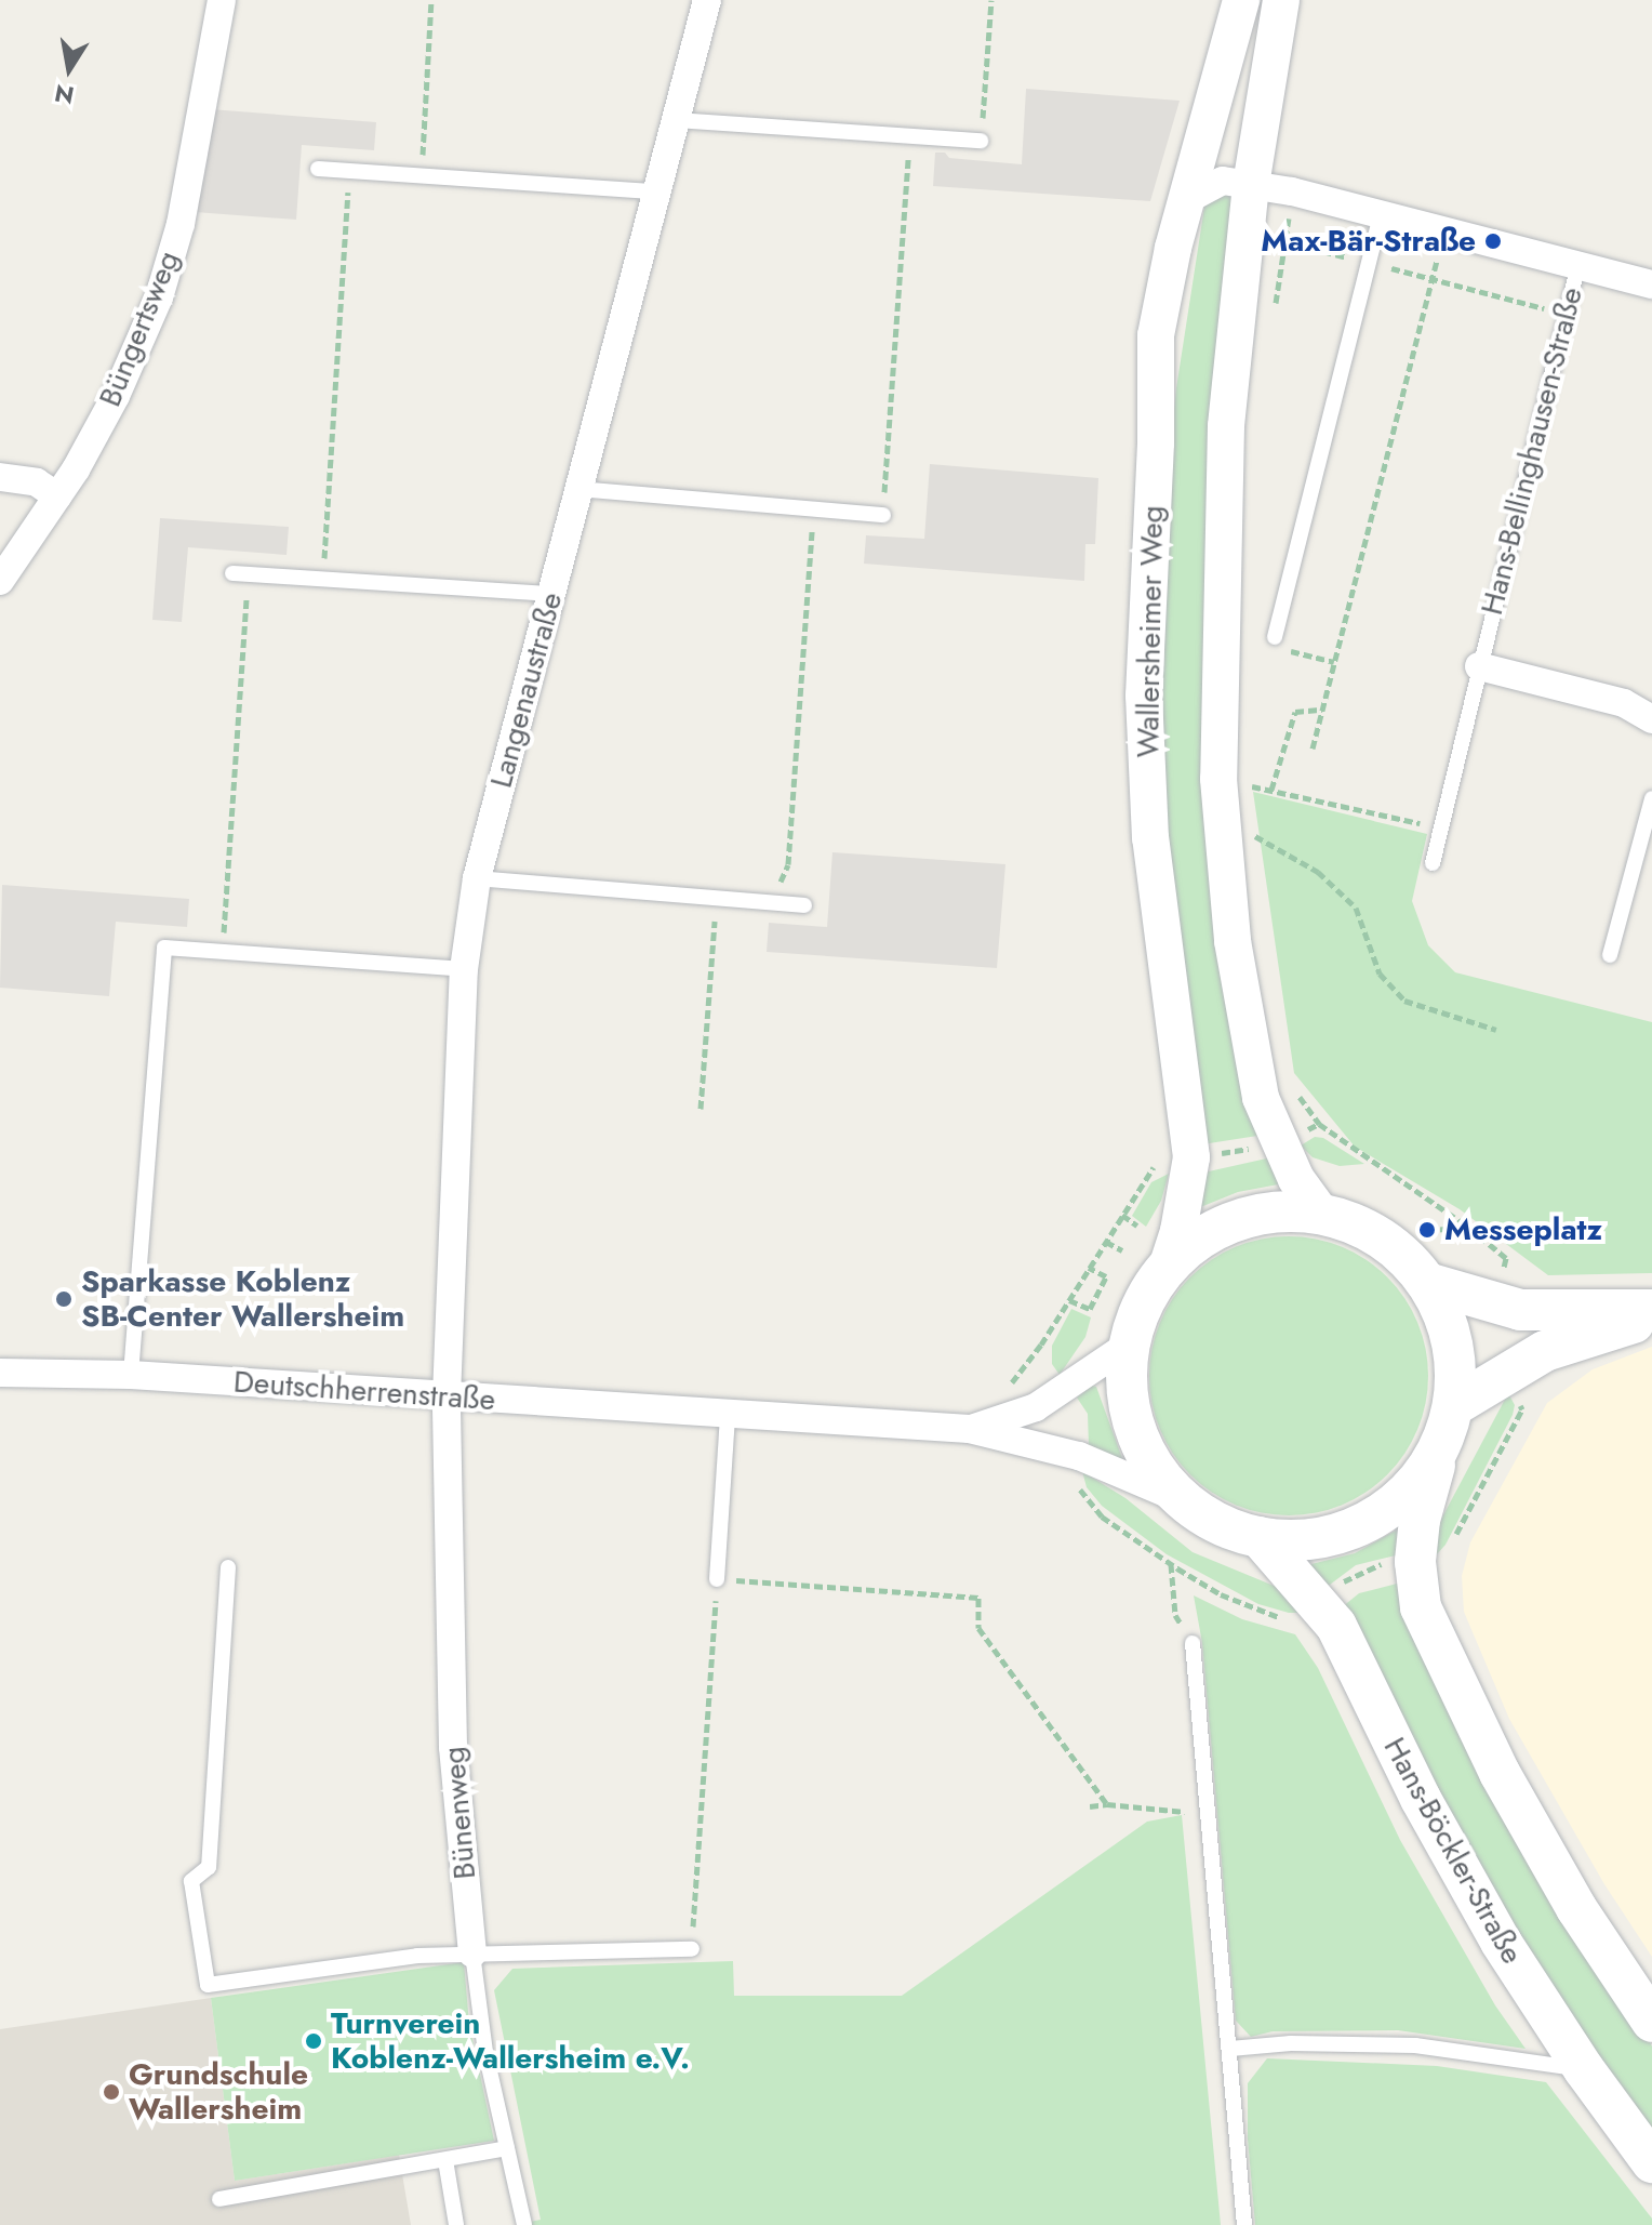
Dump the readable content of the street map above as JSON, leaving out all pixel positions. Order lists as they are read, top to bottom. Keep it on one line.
{"streets":{"main road":["Wallersheimer Weg","Hans-Böckler-Straße"],"street":["Büngertsweg","Hans-Bellinghausen-Straße","Langenaustraße","Deutschherrenstraße","Bünenweg"]},"crossings":[["Hans-Bellinghausen-Straße","Wallersheimer Weg"],["Wallersheimer Weg","Deutschherrenstraße"],["Wallersheimer Weg","Hans-Böckler-Straße"],["Langenaustraße","Deutschherrenstraße"],["Langenaustraße","Bünenweg"],["Deutschherrenstraße","Bünenweg"]],"places":["Max-Bär-Straße","Messeplatz","Sparkasse Koblenz SB-Center Wallersheim","Turnverein Koblenz-Wallersheim e.V.","Grundschule Wallersheim"],"north":"bottom"}
